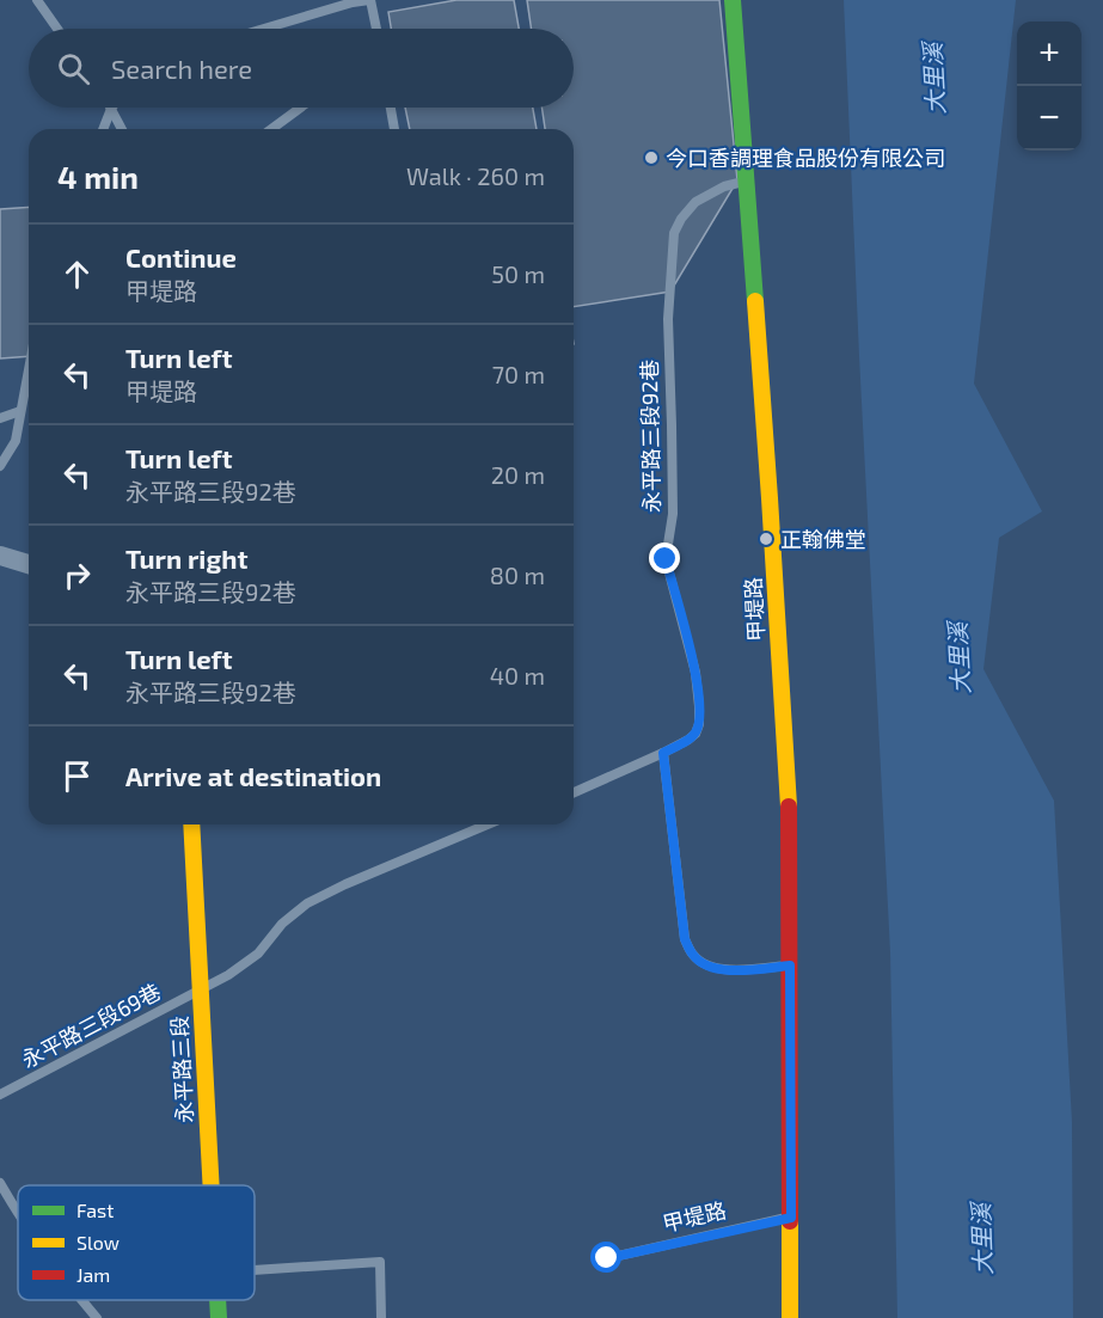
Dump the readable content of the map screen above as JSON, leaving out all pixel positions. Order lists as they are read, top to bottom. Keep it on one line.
{"streets":{"street":["甲堤路","永平路三段"],"lane":["永平路三段92巷","永平路三段69巷"]},"crossings":[["永平路三段92巷","甲堤路"],["永平路三段69巷","永平路三段"]],"water":["大里溪"],"places":["今口香調理食品股份有限公司","正翰佛堂"],"legend":["Fast","Slow","Jam"],"page":{"map_buttons":["+","−"],"search":"Search here","heading":["4 min","Walk · 260 m"],"list":[["Continue","甲堤路","50 m"],["Turn left","甲堤路","70 m"],["Turn left","永平路三段92巷","20 m"],["Turn right","永平路三段92巷","80 m"],["Turn left","永平路三段92巷","40 m"],"Arrive at destination"]}}
